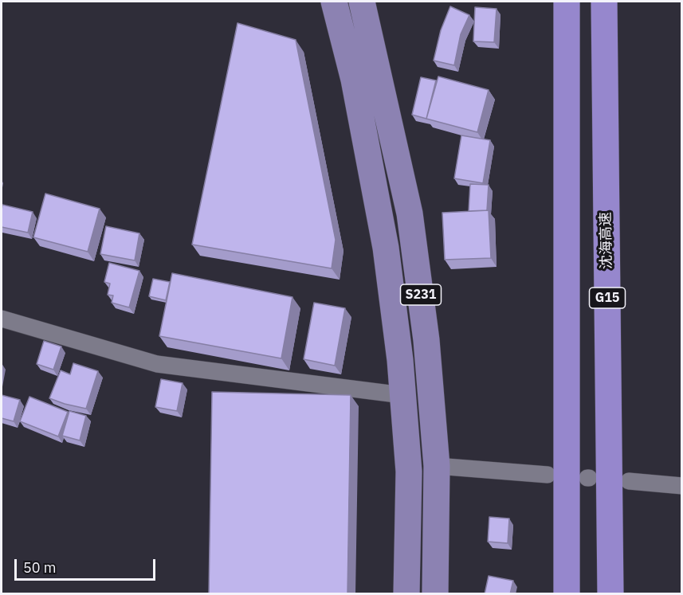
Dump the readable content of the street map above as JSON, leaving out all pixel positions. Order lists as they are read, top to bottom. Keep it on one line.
{"streets":{"highway":["沈海高速","G15"],"main road":["S231"]},"scale_bar":"50 m"}
